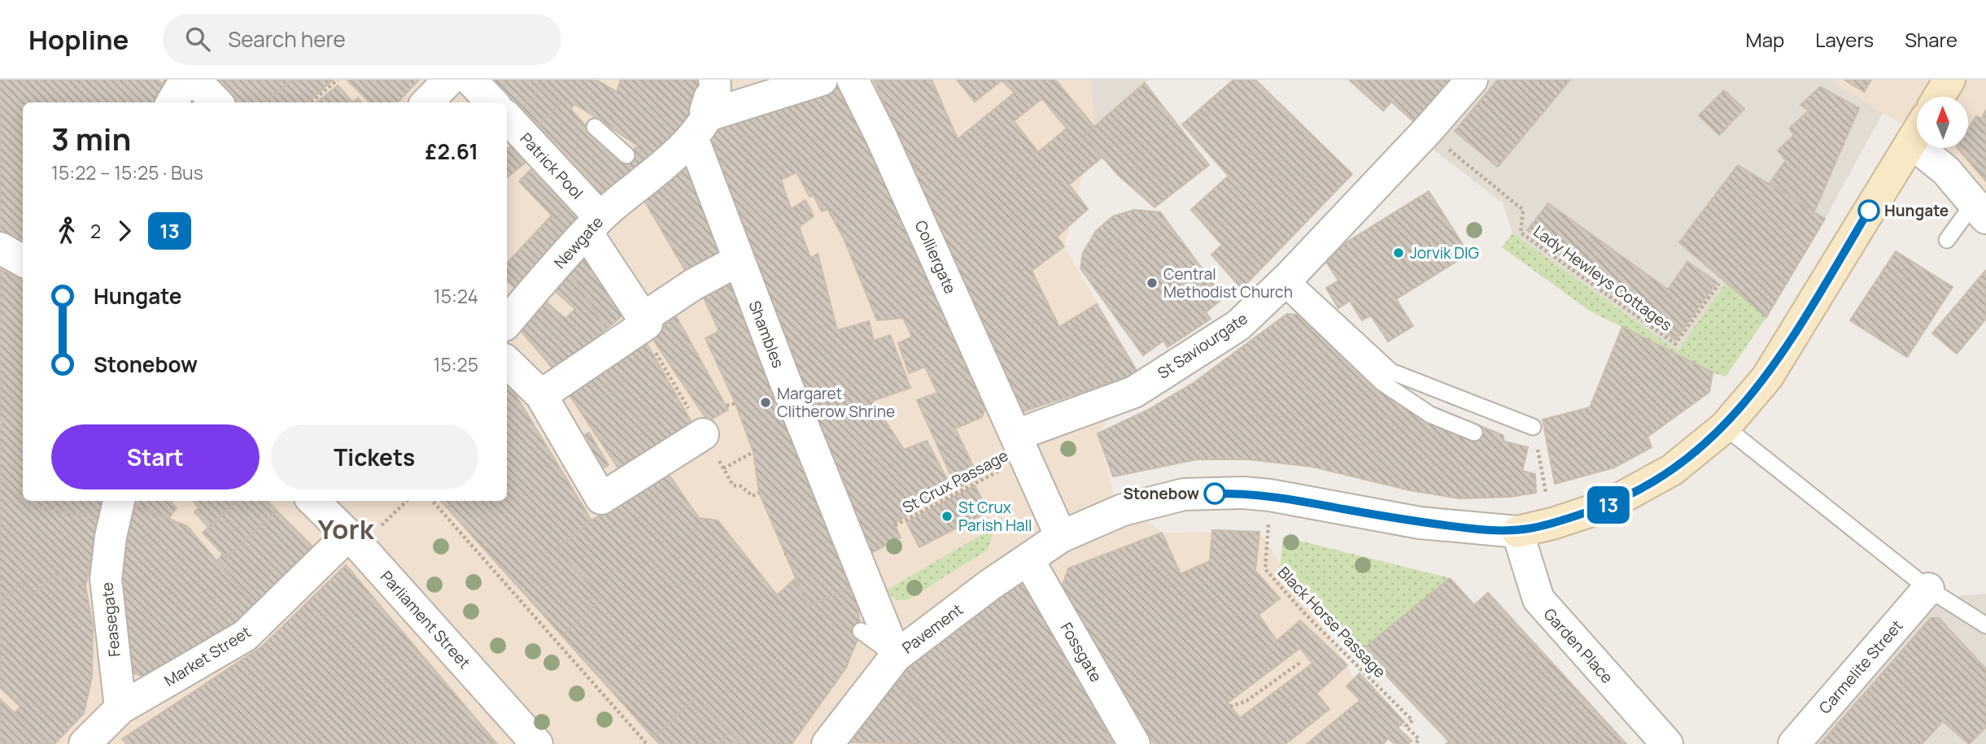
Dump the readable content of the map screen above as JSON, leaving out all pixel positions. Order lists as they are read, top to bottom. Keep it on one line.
{"streets":{"street":["Patrick Pool","Newgate","Colliergate","Shambles","St Saviourgate","Feasegate","Parliament Street","Pavement","Garden Place","Fossgate","Market Street","Carmelite Street"],"path":["Lady Hewleys Cottages","St Crux Passage","Black Horse Passage"]},"crossings":[["Patrick Pool","Newgate"],["Newgate","Shambles"],["Colliergate","St Saviourgate"],["Colliergate","St Crux Passage"],["Colliergate","Pavement"],["Lady Hewleys Cottages","St Saviourgate"],["Shambles","Pavement"],["St Saviourgate","St Crux Passage"],["Feasegate","Market Street"],["Parliament Street","Market Street"],["Black Horse Passage","Pavement"],["Pavement","Garden Place"],["Pavement","Fossgate"]],"districts":["York"],"places":["Hungate","Jorvik DIG","Central Methodist Church","Margaret Clitherow Shrine","Stonebow","St Crux Parish Hall"],"lines":["bus line 13"],"north":"top","page":{"header":"Hopline","search":"Search here","nav":["Map","Layers","Share"],"on_map":"13","heading":["3 min","15:22 – 15:25 · Bus","£2.61"],"legs":["2","13"],"list":[{"name":"Hungate","value":"15:24"},{"name":"Stonebow","value":"15:25"}],"buttons":["Start","Tickets"]}}
